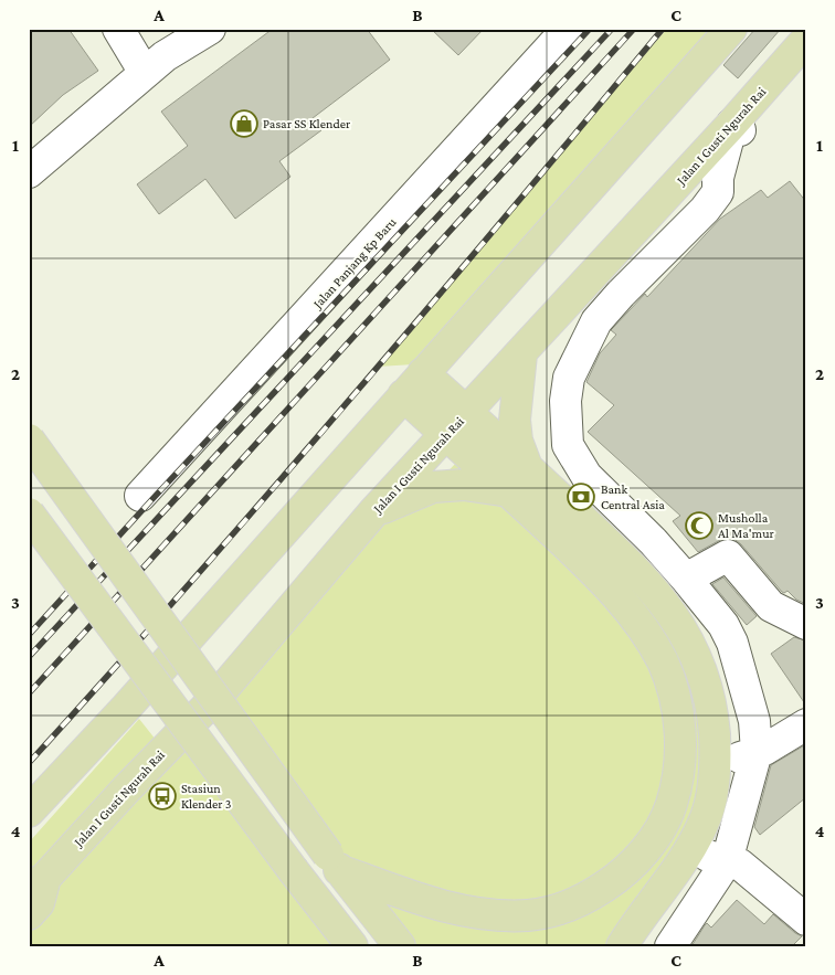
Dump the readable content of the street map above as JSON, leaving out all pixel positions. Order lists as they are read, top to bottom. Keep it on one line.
{"streets":{"main road":["Jalan I Gusti Ngurah Rai"],"street":["Jalan Panjang Kp Baru"]},"places":{"shop":["Pasar SS Klender"],"bank":["Bank Central Asia"],"mosque":["Musholla Al Ma'mur"],"bus stop":["Stasiun Klender 3"]},"grid":{"columns":["A","B","C"],"rows":["1","2","3","4"]}}
